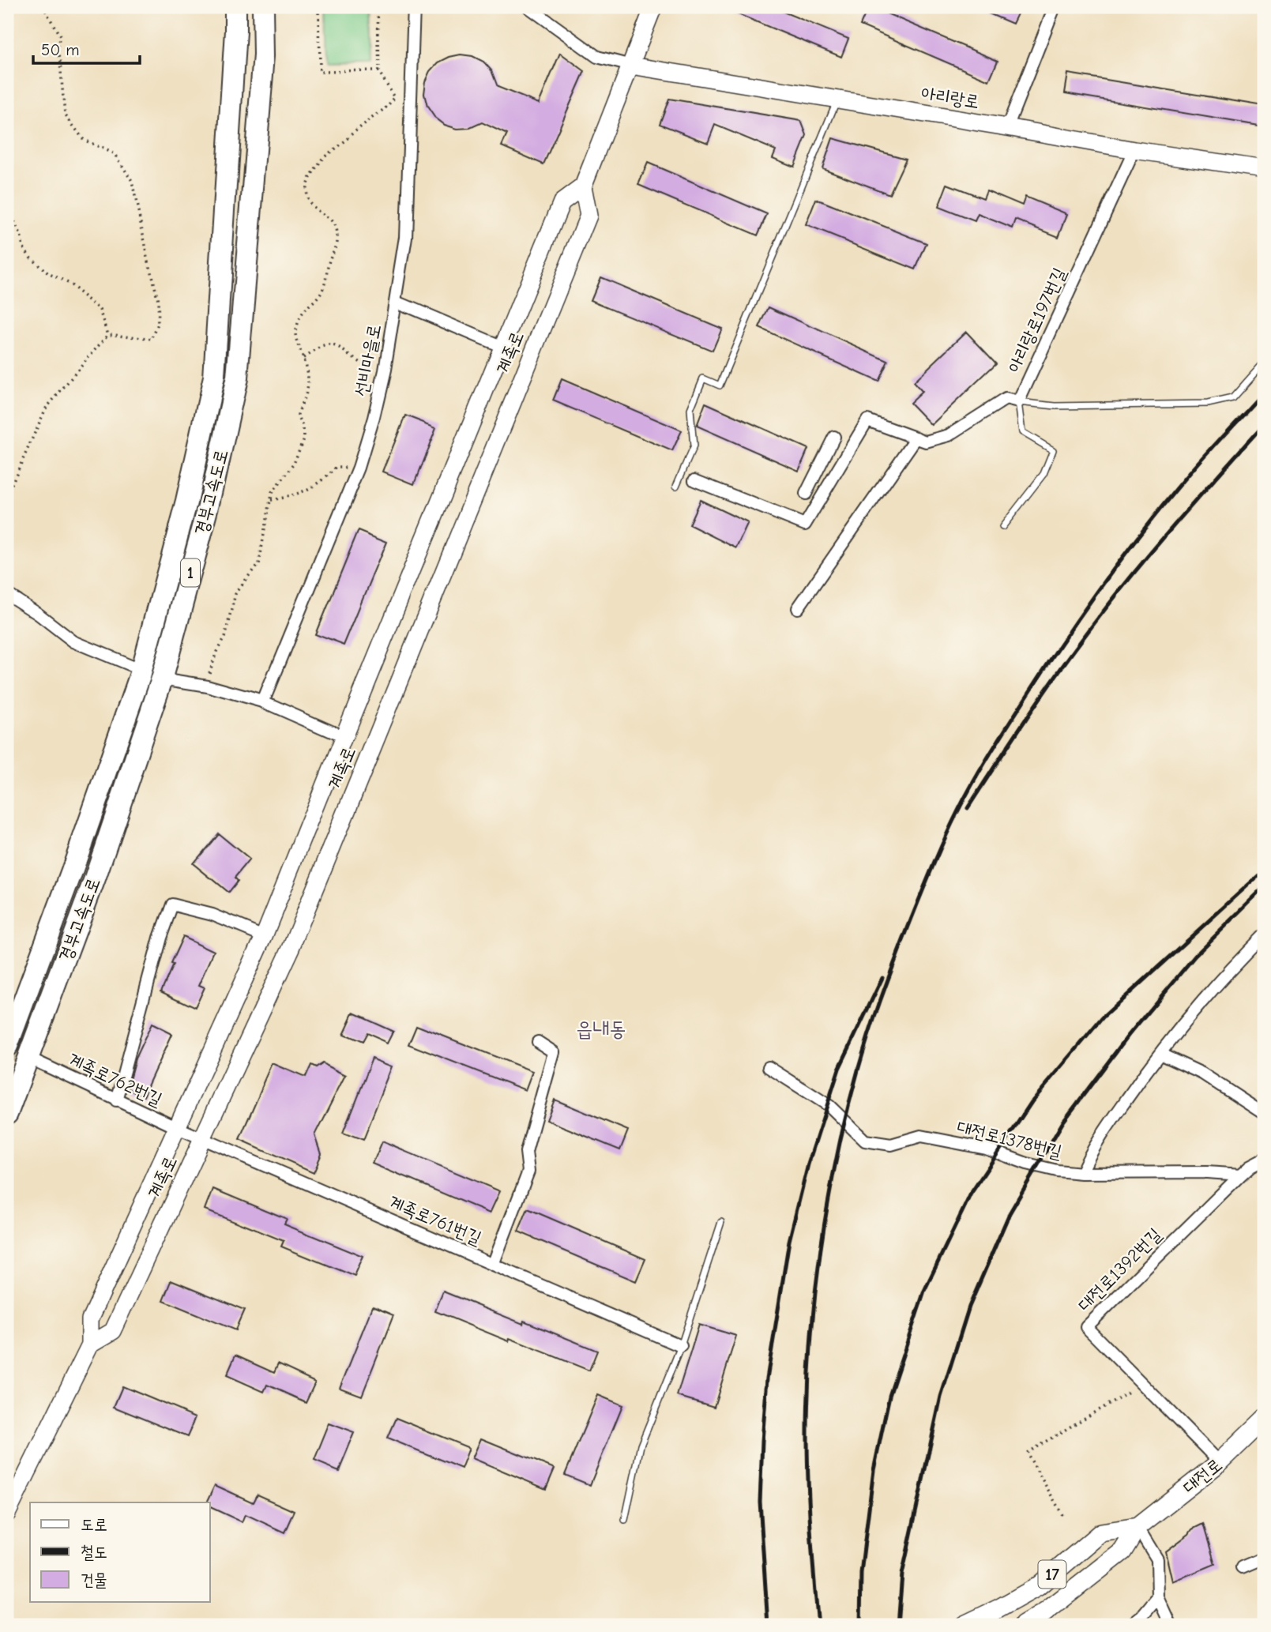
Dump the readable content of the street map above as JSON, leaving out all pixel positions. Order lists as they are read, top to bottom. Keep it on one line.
{"streets":{"highway":["경부고속도로","1"],"main road":["아리랑로","계족로","대전로","17"],"street":["아리랑로197번길","선비마을로","계족로762번길","대전로1378번길","계족로761번길","대전로1392번길"]},"crossings":[["아리랑로","아리랑로197번길"],["계족로","계족로762번길"],["계족로","계족로761번길"],["계족로762번길","계족로761번길"],["대전로1378번길","대전로1392번길"],["대전로1392번길","대전로"]],"districts":["읍내동"],"legend":["도로","철도","건물"],"scale_bar":"50 m"}
